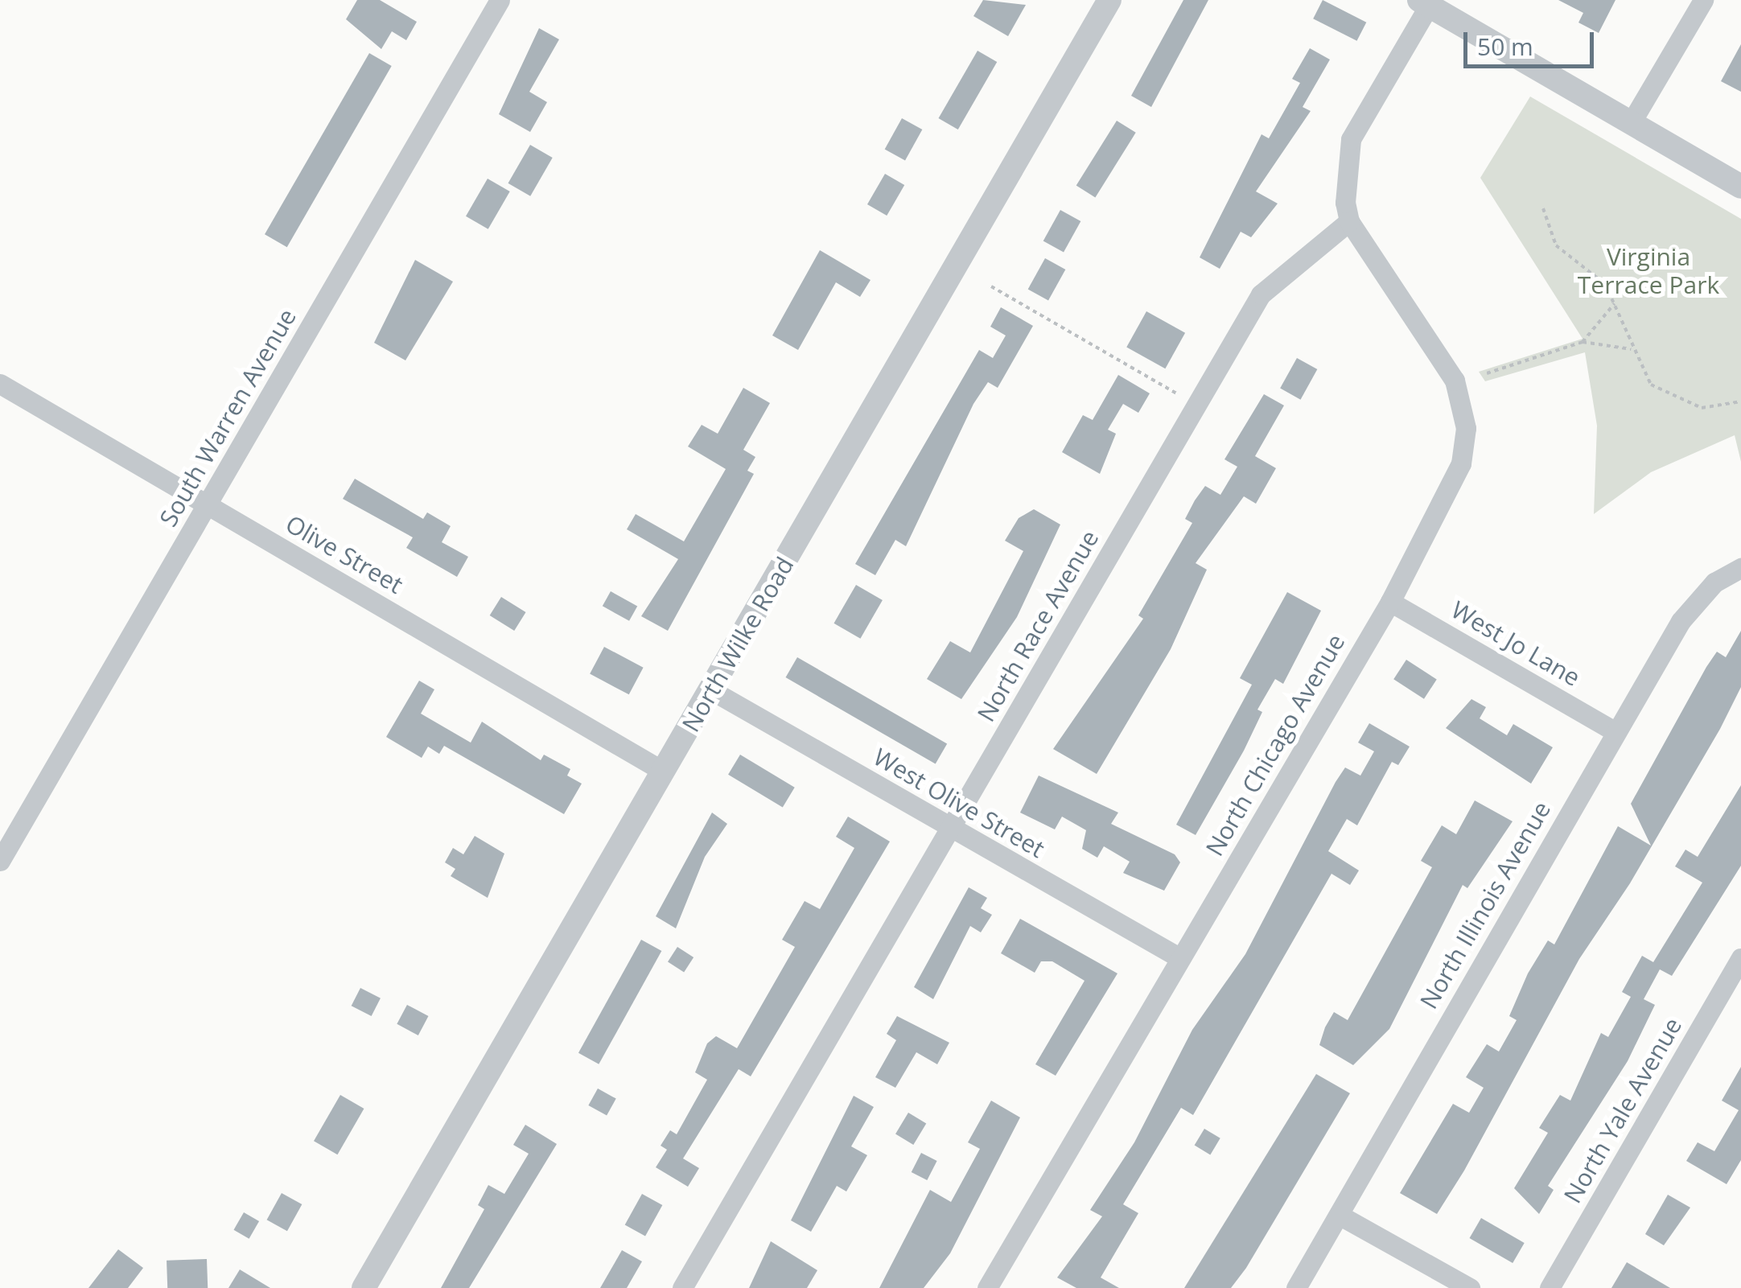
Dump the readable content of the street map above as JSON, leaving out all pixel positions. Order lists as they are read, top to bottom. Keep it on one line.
{"streets":{"street":["South Warren Avenue","Olive Street","North Race Avenue","West Jo Lane","North Wilke Road","North Chicago Avenue","West Olive Street","North Illinois Avenue","North Yale Avenue"]},"crossings":[["South Warren Avenue","Olive Street"],["Olive Street","North Wilke Road"],["North Race Avenue","North Chicago Avenue"],["North Race Avenue","West Olive Street"],["West Jo Lane","North Chicago Avenue"],["West Jo Lane","North Illinois Avenue"],["North Wilke Road","West Olive Street"],["North Chicago Avenue","West Olive Street"]],"parks":["Virginia Terrace Park"],"scale_bar":"50 m"}
